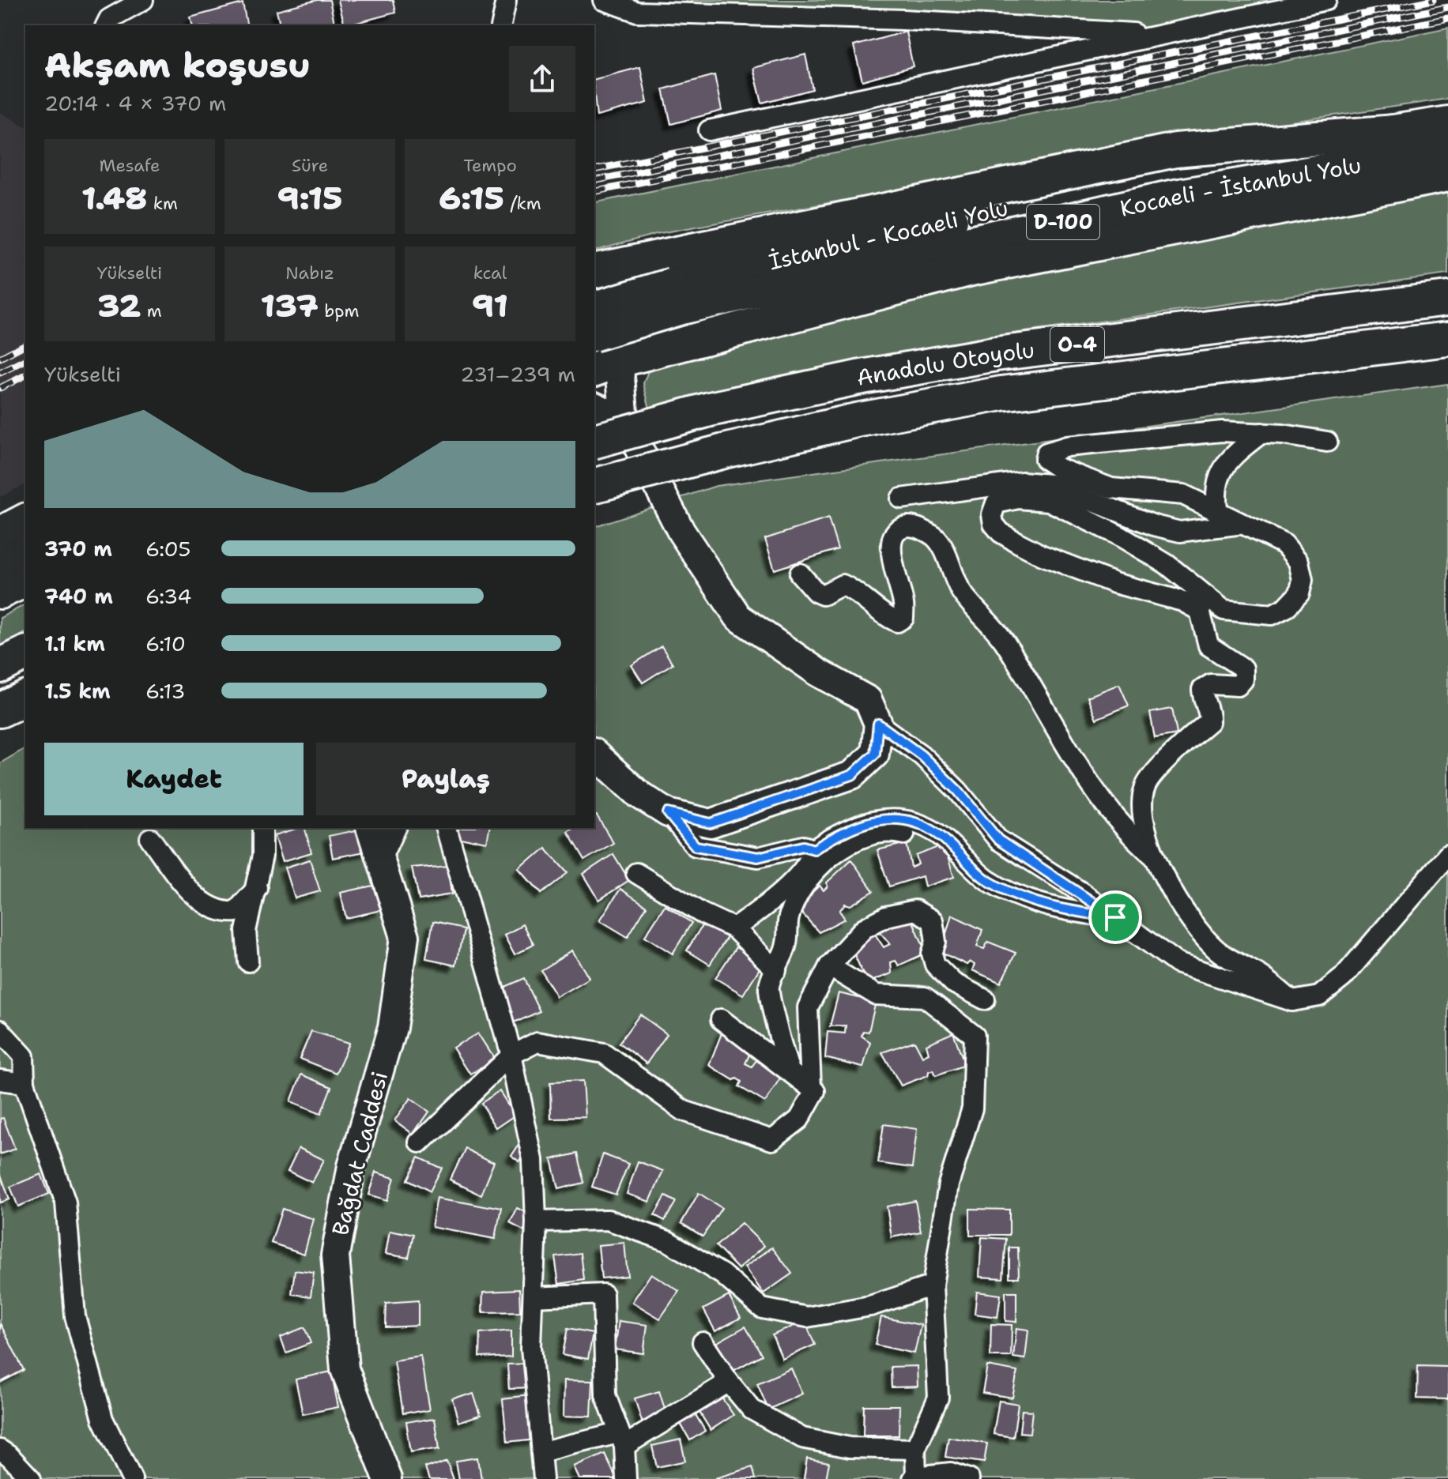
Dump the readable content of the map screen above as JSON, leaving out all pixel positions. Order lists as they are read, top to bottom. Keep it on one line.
{"streets":{"highway":["Kocaeli - İstanbul Yolu","D-100","İstanbul - Kocaeli Yolu","O-4","Anadolu Otoyolu"],"main road":["Bağdat Caddesi"]},"crossings":[["Kocaeli - İstanbul Yolu","İstanbul - Kocaeli Yolu"]],"page":{"heading":["Akşam koşusu","20:14 · 4 × 370 m"],"stats":[["Mesafe","1.48 km"],["Süre","9:15"],["Tempo","6:15 /km"],["Yükselti","32 m"],["Nabız","137 bpm"],["kcal","91"]],"chart":["Yükselti","231–239 m"],"list":[{"name":"370 m","note":"6:05"},{"name":"740 m","note":"6:34"},{"name":"1.1 km","note":"6:10"},{"name":"1.5 km","note":"6:13"}],"buttons":["Kaydet","Paylaş"]}}
